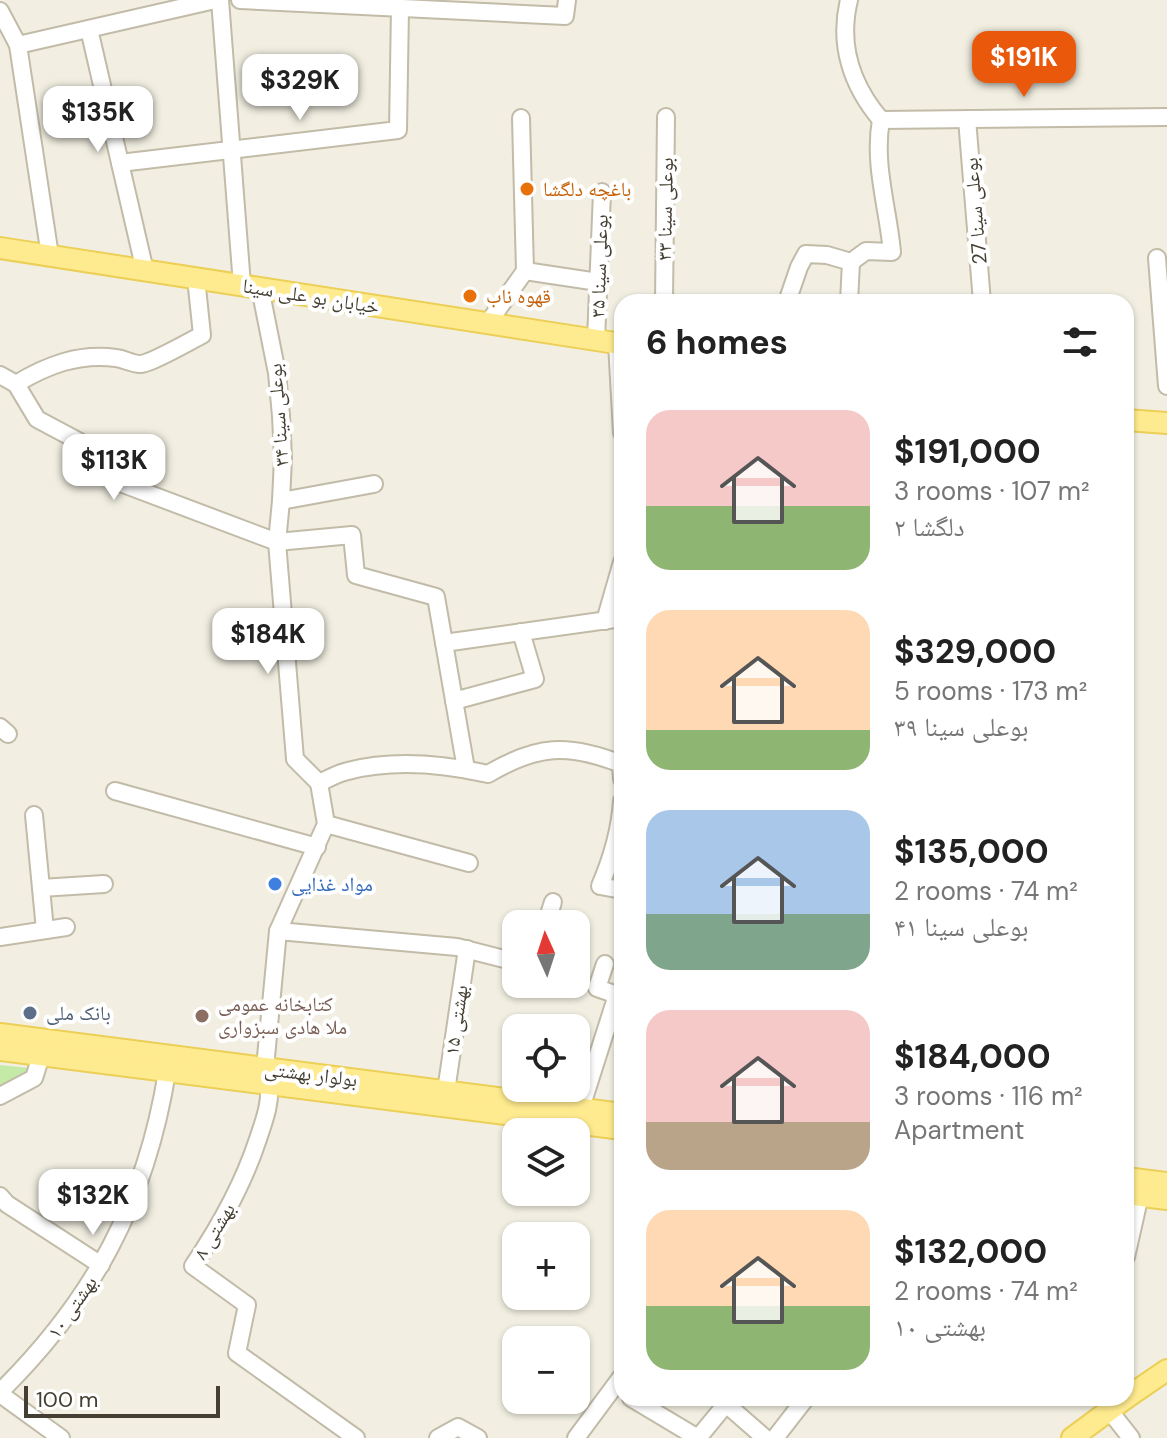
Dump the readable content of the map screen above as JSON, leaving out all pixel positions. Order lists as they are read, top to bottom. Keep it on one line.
{"streets":{"main road":["خیابان بو علی سینا","بولوار بهشتی"],"street":["بوعلی سینا ۳۳","بوعلی سینا 27","بوعلی سینا ۳۵","بوعلی سینا ۳۴","بهشتی ۱۵","بهشتی ۸","بهشتی ۱۰"]},"crossings":[["بوعلی سینا ۳۵","خیابان بو علی سینا"],["خیابان بو علی سینا","بوعلی سینا ۳۴"],["بهشتی ۱۵","بولوار بهشتی"],["بولوار بهشتی","بهشتی ۸"],["بولوار بهشتی","بهشتی ۱۰"]],"places":["باغچه دلگشا","قهوه ناب","مواد غذایی","بانک ملی","کتابخانه عمومی ملا هادی سبزواری"],"scale_bar":"100 m","north":"top","page":{"price":["$191K","$329K","$135K","$113K","$184K","$132K"],"heading":"6 homes","list":[{"name":"$191,000","note":"3 rooms · 107 m² · دلگشا ۲"},{"name":"$329,000","note":"5 rooms · 173 m² · بوعلی سینا ۳۹"},{"name":"$135,000","note":"2 rooms · 74 m² · بوعلی سینا ۴۱"},{"name":"$184,000","note":"3 rooms · 116 m² · Apartment"},{"name":"$132,000","note":"2 rooms · 74 m² · بهشتی ۱۰"}],"map_buttons":["+","−"],"scale":"100 m"}}
